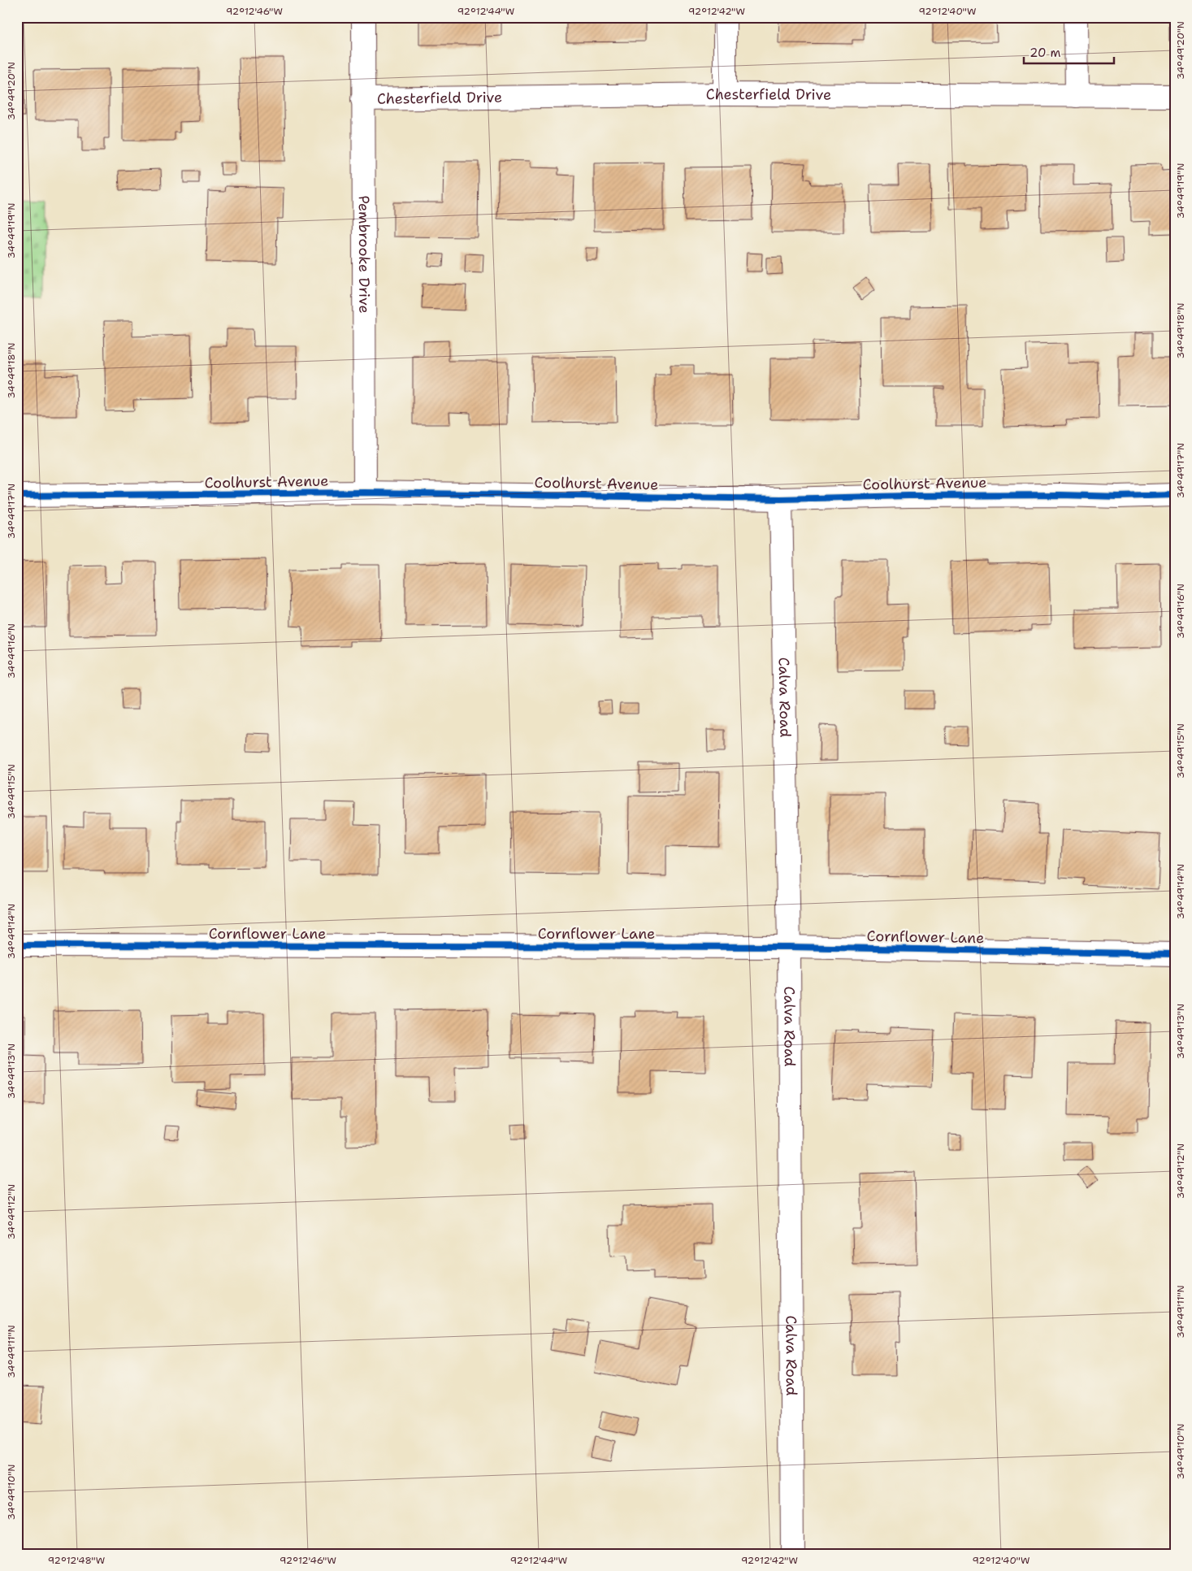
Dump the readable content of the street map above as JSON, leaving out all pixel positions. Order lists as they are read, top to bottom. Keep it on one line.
{"streets":{"street":["Chesterfield Drive","Pembrooke Drive","Coolhurst Avenue","Calva Road","Cornflower Lane"]},"crossings":[["Chesterfield Drive","Pembrooke Drive"],["Pembrooke Drive","Coolhurst Avenue"],["Coolhurst Avenue","Calva Road"],["Calva Road","Cornflower Lane"]],"scale_bar":"20 m","coordinates":["92°12'46\"W","92°12'44\"W","92°12'42\"W","92°12'40\"W","34°49'20\"N","34°49'19\"N","34°49'18\"N","34°49'17\"N","34°49'16\"N","34°49'15\"N","34°49'14\"N","34°49'13\"N","34°49'12\"N","34°49'11\"N","34°49'10\"N","92°12'48\"W"]}
